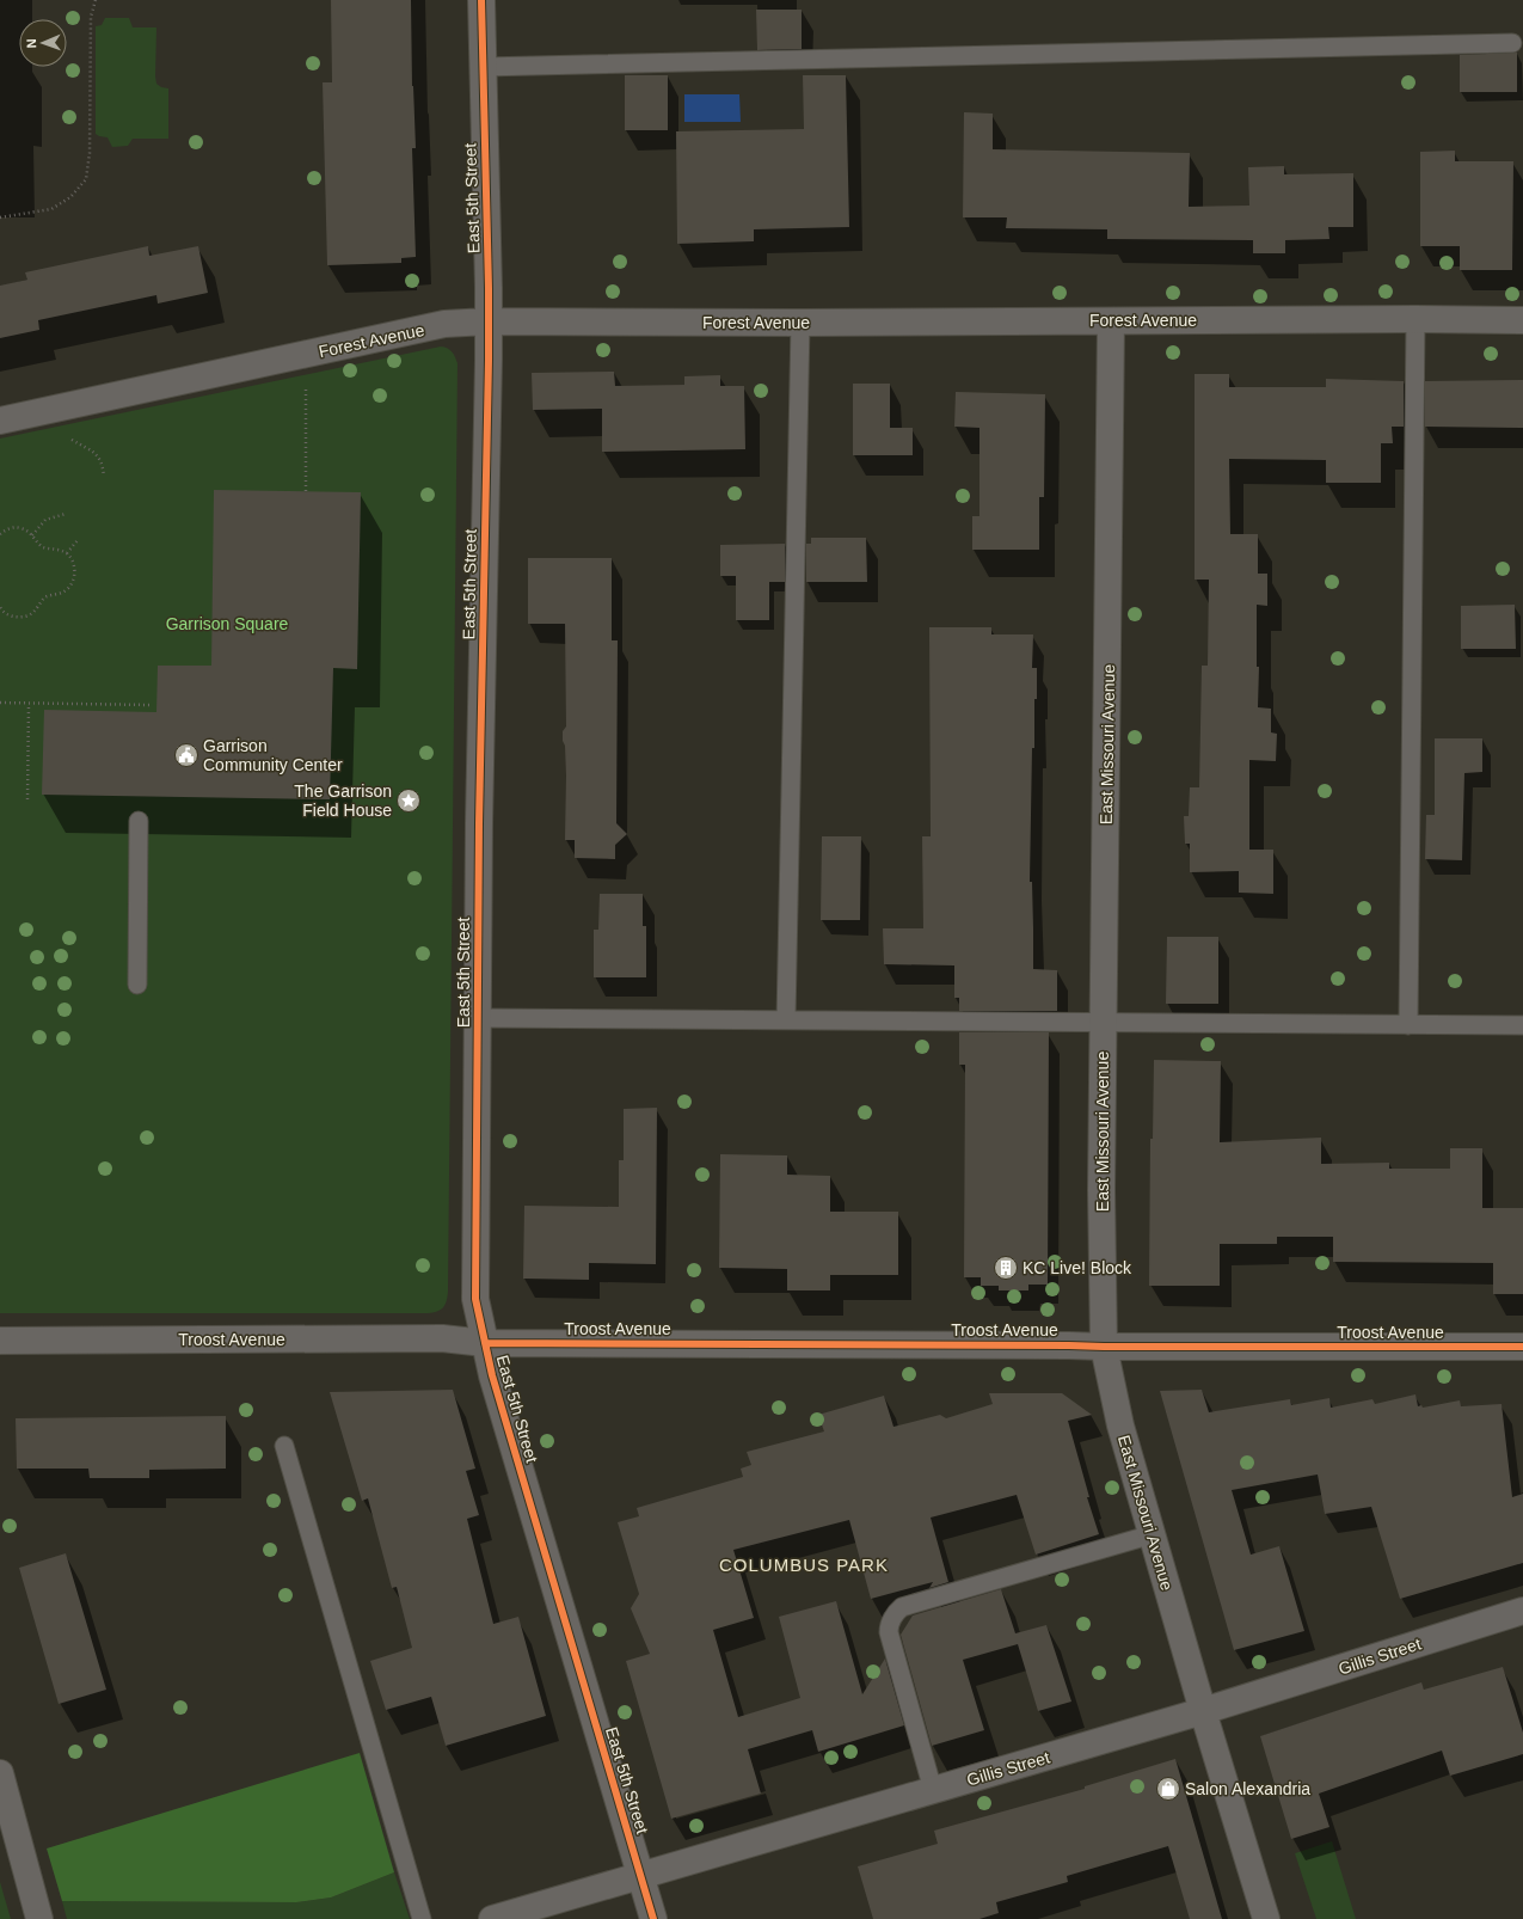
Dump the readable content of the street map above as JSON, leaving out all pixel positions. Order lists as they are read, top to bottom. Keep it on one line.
{"streets":{"street":["East 5th Street","Forest Avenue","East Missouri Avenue","Troost Avenue","Gillis Street"]},"crossings":[["East 5th Street","Forest Avenue"],["East 5th Street","Troost Avenue"],["East 5th Street","Gillis Street"],["Forest Avenue","East Missouri Avenue"],["East Missouri Avenue","Troost Avenue"],["East Missouri Avenue","Gillis Street"]],"districts":["COLUMBUS PARK"],"parks":["Garrison Square"],"places":{"public building":["Garrison Community Center"],"place":["The Garrison Field House"],"building":["KC Live! Block"],"shop":["Salon Alexandria"]},"north":"left"}
